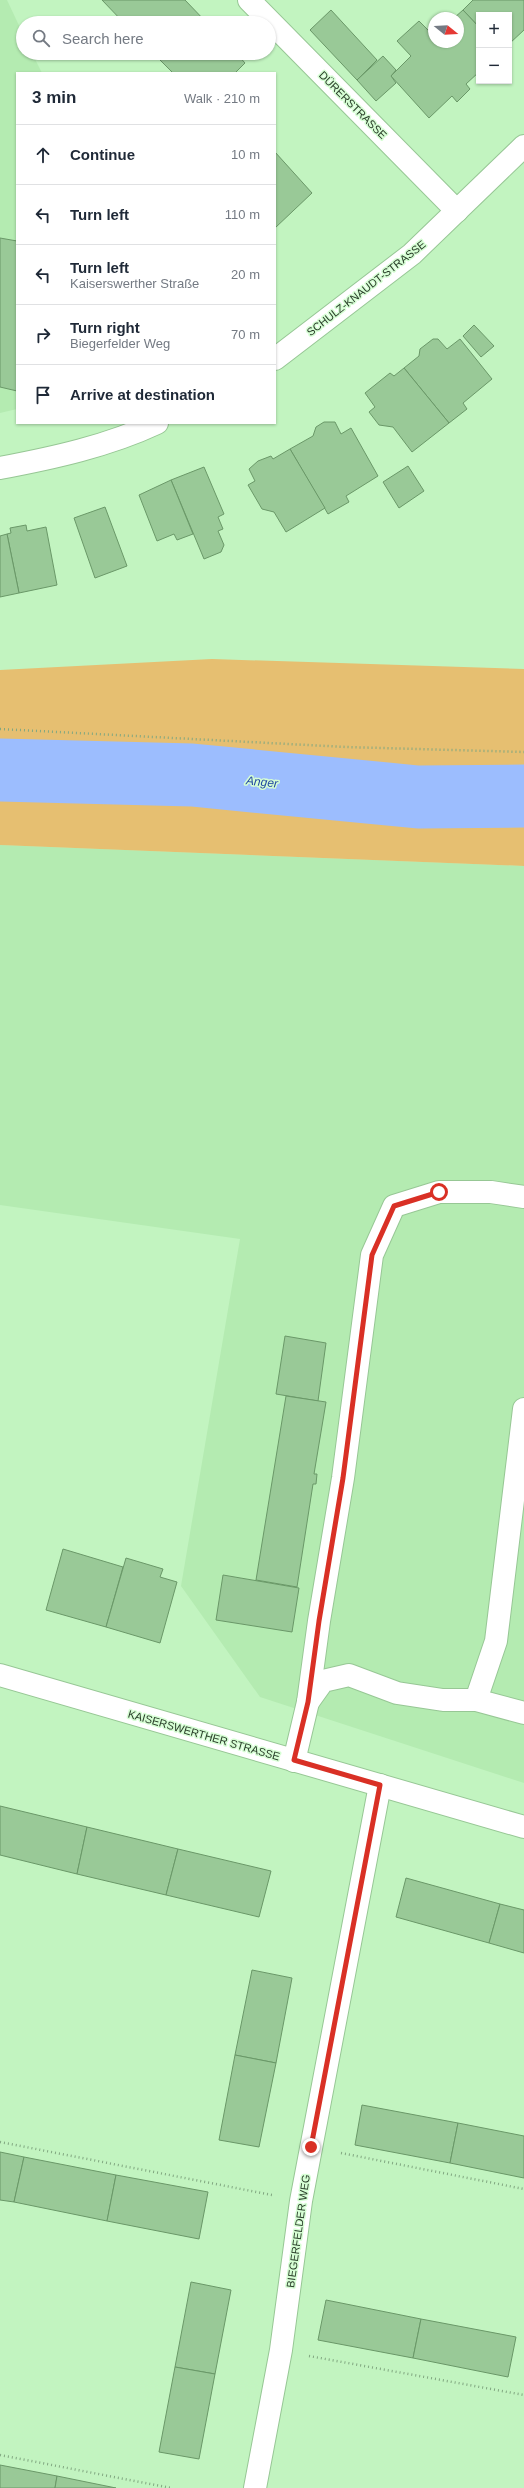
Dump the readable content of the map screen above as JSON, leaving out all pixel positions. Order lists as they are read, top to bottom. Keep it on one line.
{"streets":{"street":["DÜRERSTRASSE","SCHULZ-KNAUDT-STRASSE","KAISERSWERTHER STRASSE","BIEGERFELDER WEG"]},"crossings":[["DÜRERSTRASSE","SCHULZ-KNAUDT-STRASSE"],["KAISERSWERTHER STRASSE","BIEGERFELDER WEG"]],"water":["Anger"],"north":"right","page":{"map_buttons":["+","−"],"search":"Search here","heading":["3 min","Walk · 210 m"],"list":[["Continue","10 m"],["Turn left","110 m"],["Turn left","Kaiserswerther Straße","20 m"],["Turn right","Biegerfelder Weg","70 m"],"Arrive at destination"]}}
